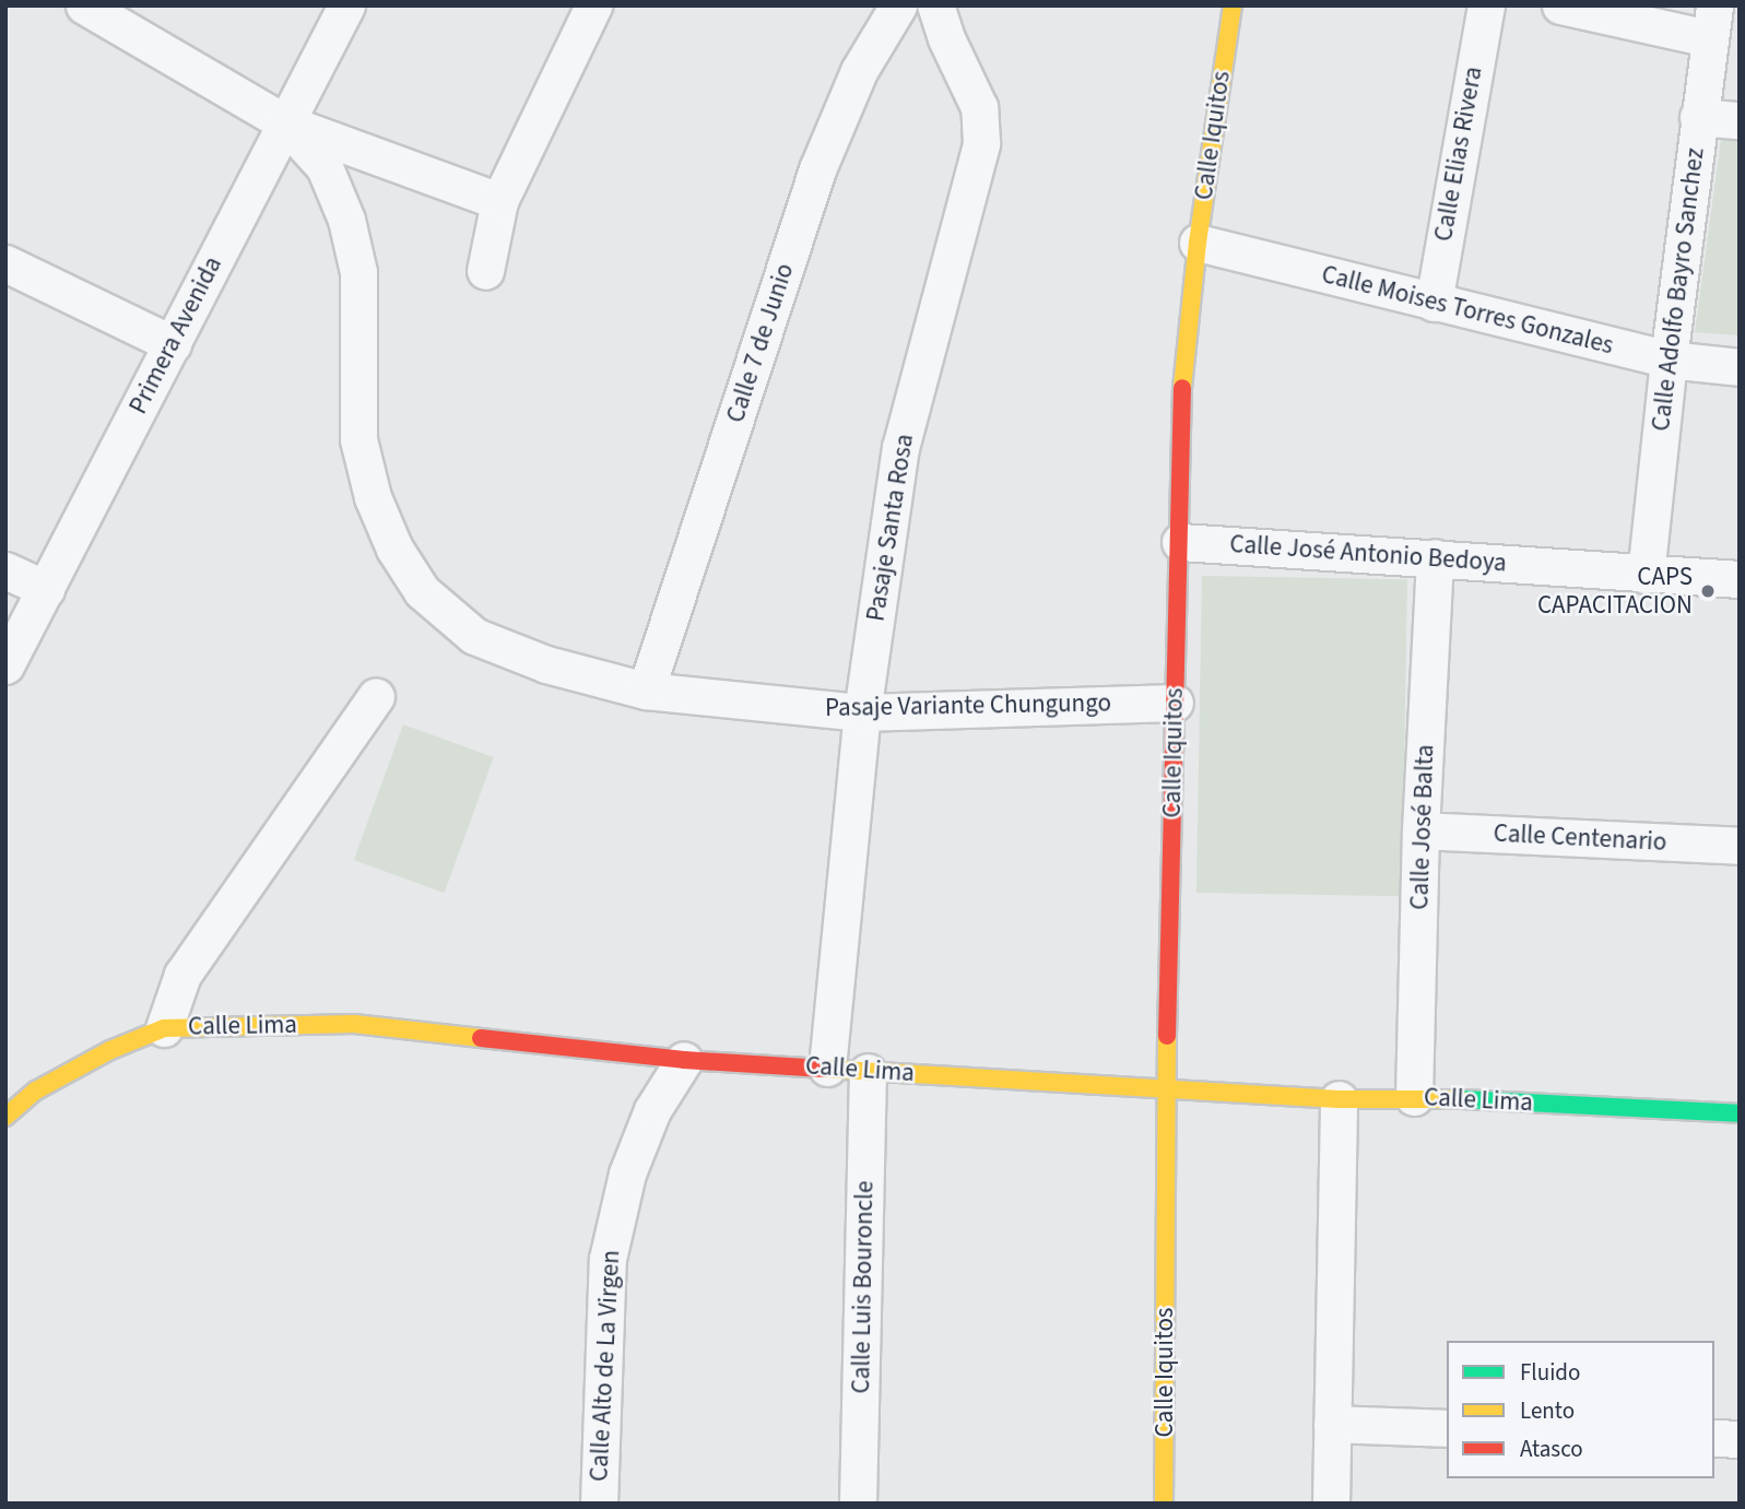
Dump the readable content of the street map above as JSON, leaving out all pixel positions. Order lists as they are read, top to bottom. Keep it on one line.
{"streets":{"street":["Calle Iquitos","Calle Elias Rivera","Calle Adolfo Bayro Sanchez","Calle Moises Torres Gonzales","Primera Avenida","Calle 7 de Junio","Pasaje Santa Rosa","Calle José Antonio Bedoya","Pasaje Variante Chungungo","Calle José Balta","Calle Centenario","Calle Lima","Calle Luis Bouroncle","Calle Alto de La Virgen"]},"crossings":[["Calle Iquitos","Calle Moises Torres Gonzales"],["Calle Iquitos","Calle José Antonio Bedoya"],["Calle Iquitos","Pasaje Variante Chungungo"],["Calle Iquitos","Calle Lima"],["Calle Elias Rivera","Calle Moises Torres Gonzales"],["Calle Adolfo Bayro Sanchez","Calle Moises Torres Gonzales"],["Calle Adolfo Bayro Sanchez","Calle José Antonio Bedoya"],["Primera Avenida","Pasaje Variante Chungungo"],["Calle 7 de Junio","Pasaje Variante Chungungo"],["Pasaje Santa Rosa","Pasaje Variante Chungungo"],["Pasaje Santa Rosa","Calle Lima"],["Calle José Antonio Bedoya","Calle José Balta"],["Calle José Balta","Calle Centenario"],["Calle José Balta","Calle Lima"],["Calle Lima","Calle Luis Bouroncle"],["Calle Lima","Calle Alto de La Virgen"]],"places":["CAPS CAPACITACION"],"legend":["Fluido","Lento","Atasco"]}
